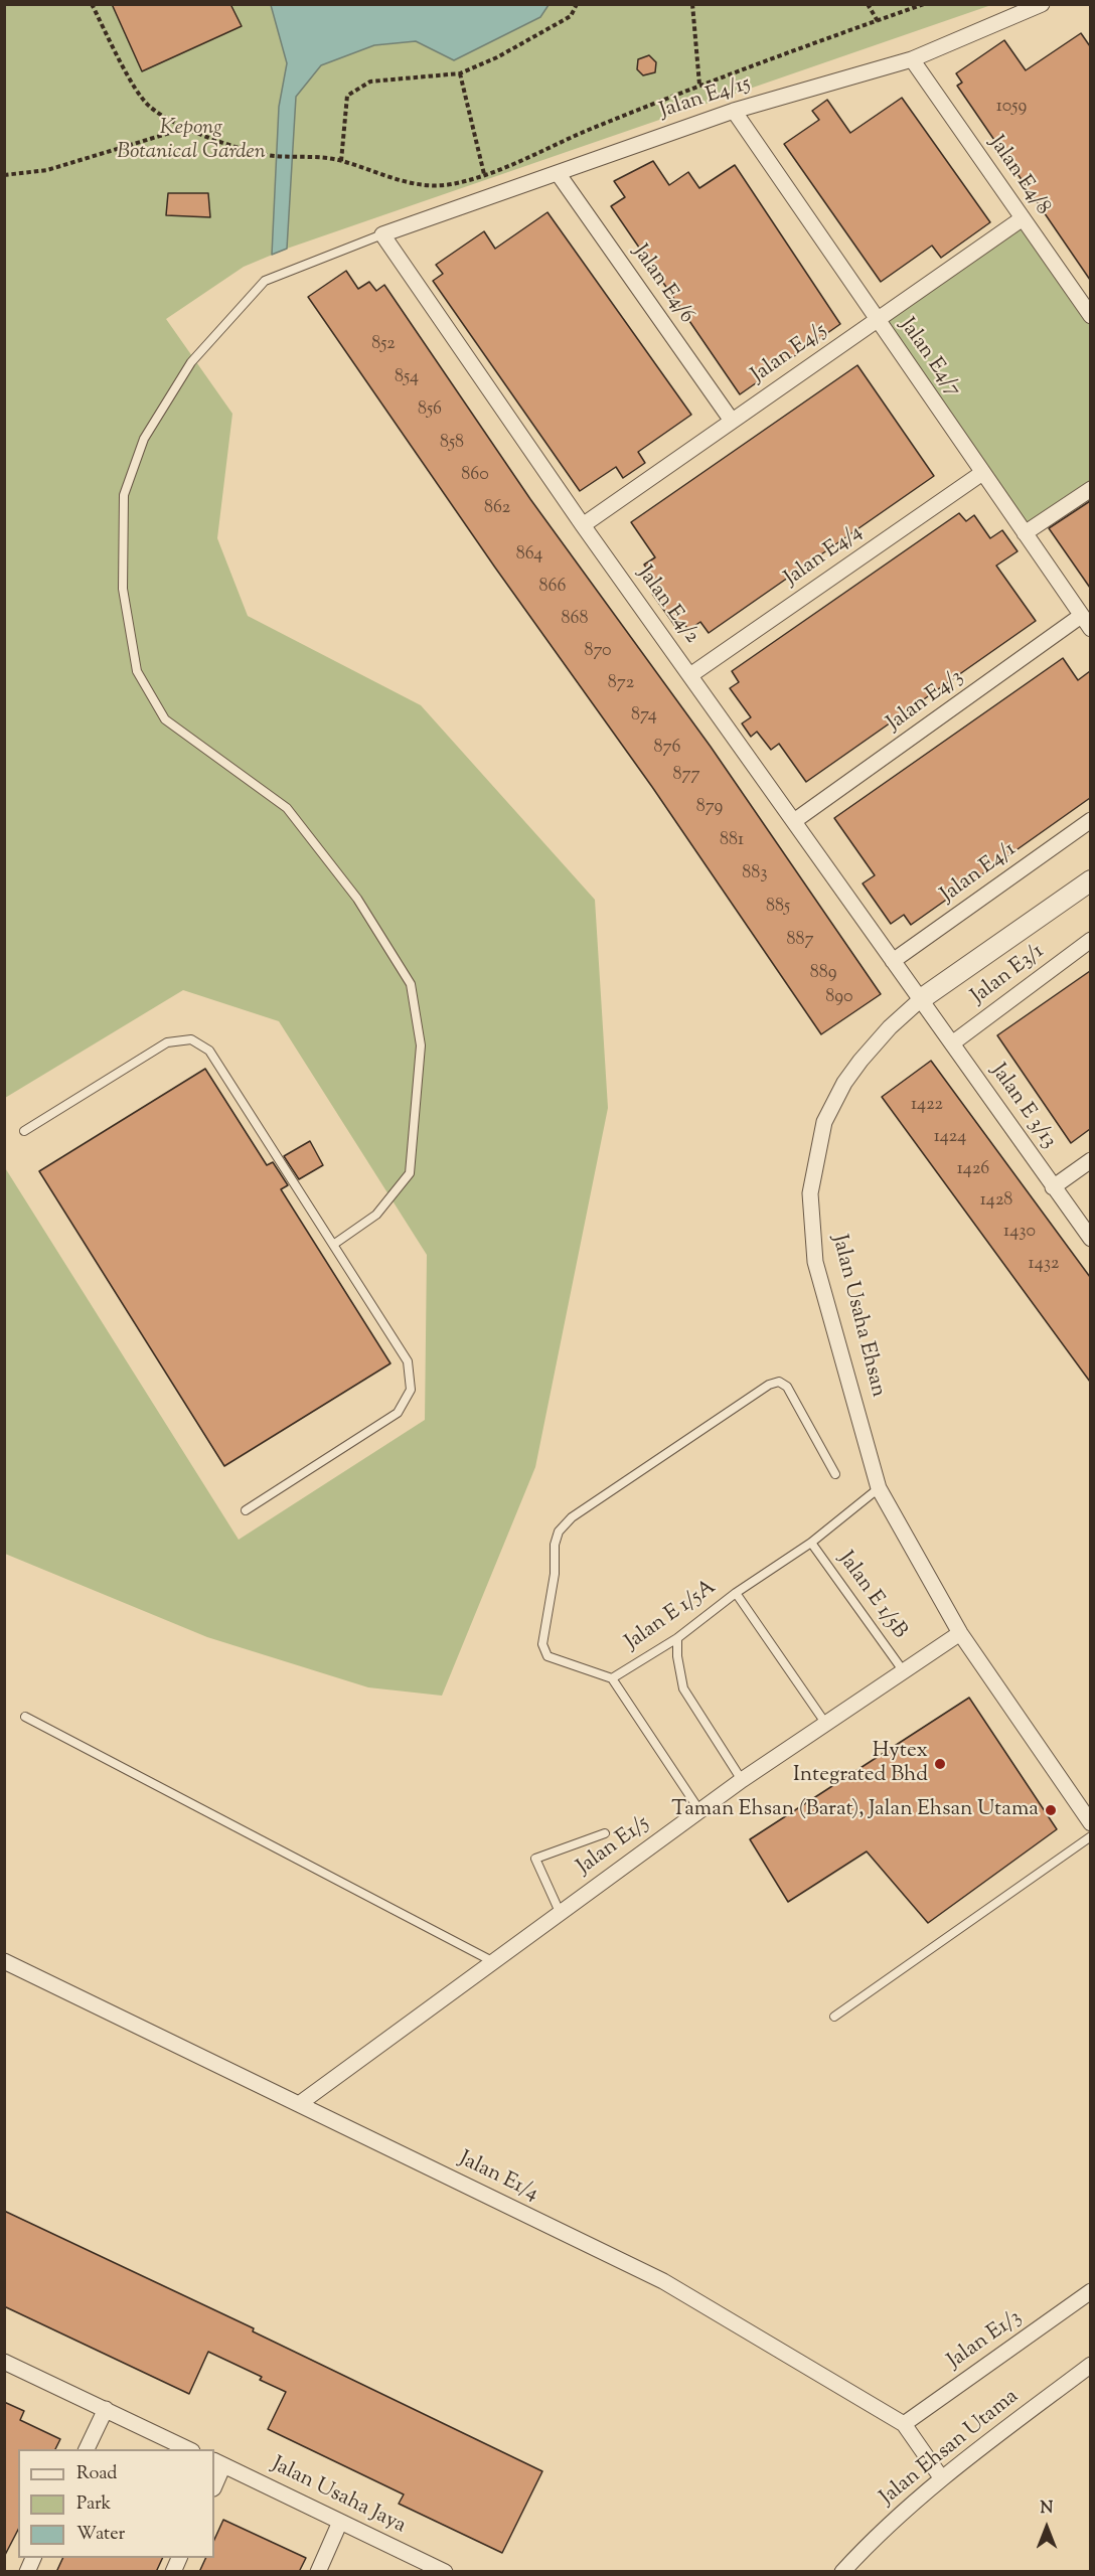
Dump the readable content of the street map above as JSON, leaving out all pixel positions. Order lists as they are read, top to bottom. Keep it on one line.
{"streets":{"street":["Jalan E4/15","Jalan E4/8","Jalan E4/6","Jalan E4/5","Jalan E4/7","Jalan E4/4","Jalan E4/2","Jalan E4/3","Jalan E4/1","Jalan E3/1","Jalan E 3/13","Jalan Usaha Ehsan","Jalan E1/5","Jalan E1/4","Jalan E1/3","Jalan Ehsan Utama","Jalan Usaha Jaya"],"lane":["Jalan E 1/5B","Jalan E 1/5A"]},"crossings":[["Jalan E4/15","Jalan E4/8"],["Jalan E4/15","Jalan E4/6"],["Jalan E4/15","Jalan E4/7"],["Jalan E4/15","Jalan E4/2"],["Jalan E4/8","Jalan E4/5"],["Jalan E4/6","Jalan E4/5"],["Jalan E4/5","Jalan E4/7"],["Jalan E4/5","Jalan E4/2"],["Jalan E4/7","Jalan E4/4"],["Jalan E4/7","Jalan E4/3"],["Jalan E4/4","Jalan E4/2"],["Jalan E4/2","Jalan E4/3"],["Jalan E4/2","Jalan E4/1"],["Jalan E4/2","Jalan E 3/13"],["Jalan E4/2","Jalan Usaha Ehsan"],["Jalan E3/1","Jalan E 3/13"],["Jalan E 3/13","Jalan Usaha Ehsan"],["Jalan Usaha Ehsan","Jalan E 1/5A"],["Jalan Usaha Ehsan","Jalan E1/5"],["Jalan E 1/5B","Jalan E 1/5A"],["Jalan E 1/5B","Jalan E1/5"],["Jalan E1/5","Jalan E1/4"],["Jalan E1/4","Jalan E1/3"],["Jalan E1/4","Jalan Ehsan Utama"]],"parks":["Kepong Botanical Garden"],"places":["Hytex Integrated Bhd","Taman Ehsan (Barat), Jalan Ehsan Utama"],"house_numbers":["1059","852","854","856","858","860","862","864","866","868","870","872","874","876","877","879","881","883","885","887","889","890","1422","1424","1426","1428","1430","1432"],"legend":["Road","Park","Water"],"north":"top"}
